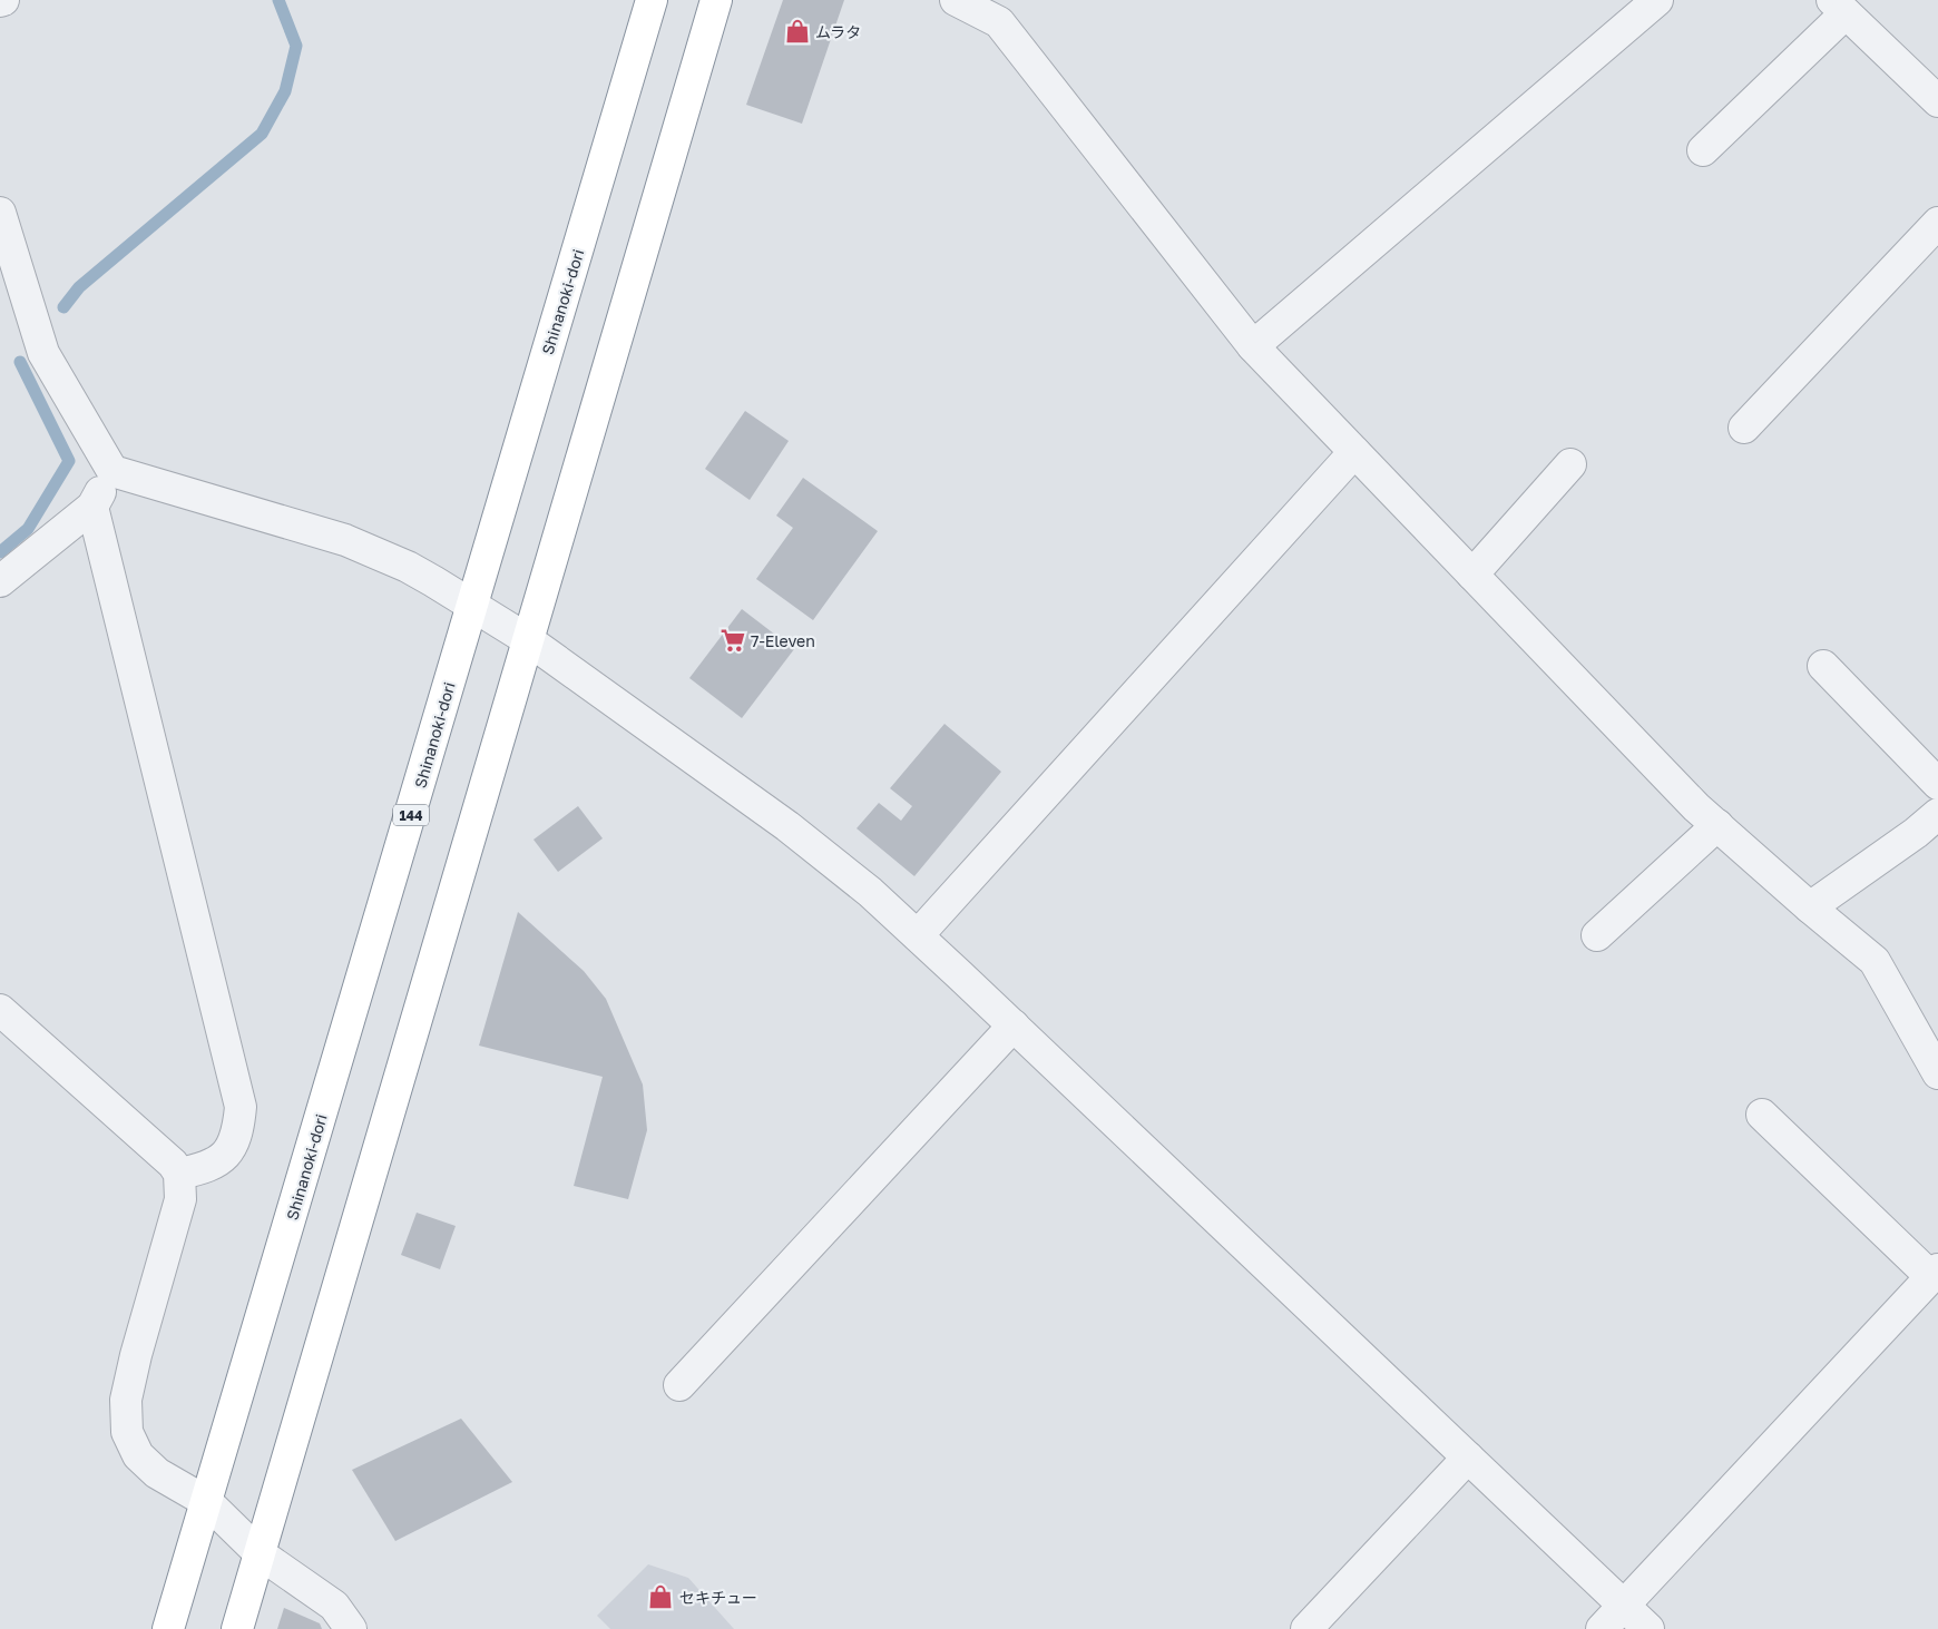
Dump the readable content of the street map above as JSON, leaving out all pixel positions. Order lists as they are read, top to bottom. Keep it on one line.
{"streets":{"highway":["Shinanoki-dori","144"]},"places":{"shop":["ムラタ","セキチュー"],"supermarket":["7-Eleven"]}}
